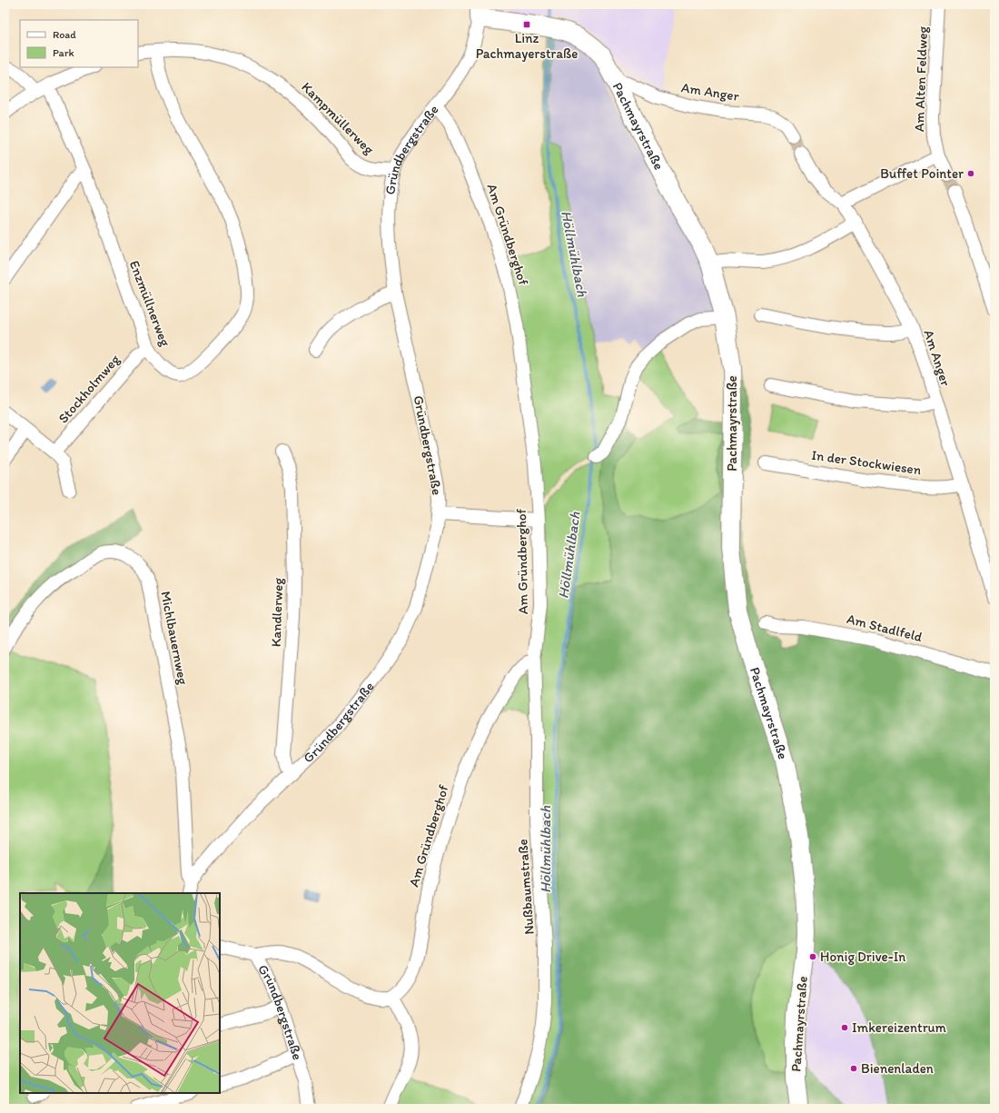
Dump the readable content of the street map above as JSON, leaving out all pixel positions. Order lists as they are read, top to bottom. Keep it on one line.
{"streets":{"street":["Am Alten Feldweg","Am Anger","Kampmüllerweg","Pachmayrstraße","Gründbergstraße","Am Gründberghof","Enzmüllnerweg","Stockholmweg","In der Stockwiesen","Kandlerweg","Am Stadlfeld","Michlbauernweg","Nußbaumstraße"]},"crossings":[["Am Anger","Pachmayrstraße"],["Am Anger","In der Stockwiesen"],["Kampmüllerweg","Gründbergstraße"],["Kampmüllerweg","Enzmüllnerweg"],["Pachmayrstraße","Gründbergstraße"],["Gründbergstraße","Am Gründberghof"],["Gründbergstraße","Kandlerweg"],["Gründbergstraße","Michlbauernweg"],["Am Gründberghof","Nußbaumstraße"],["Enzmüllnerweg","Stockholmweg"]],"water":["Höllmühlbach"],"places":{"transit":["Linz Pachmayerstraße"],"other":["Buffet Pointer","Honig Drive-In","Imkereizentrum","Bienenladen"]},"legend":["Road","Park"]}
